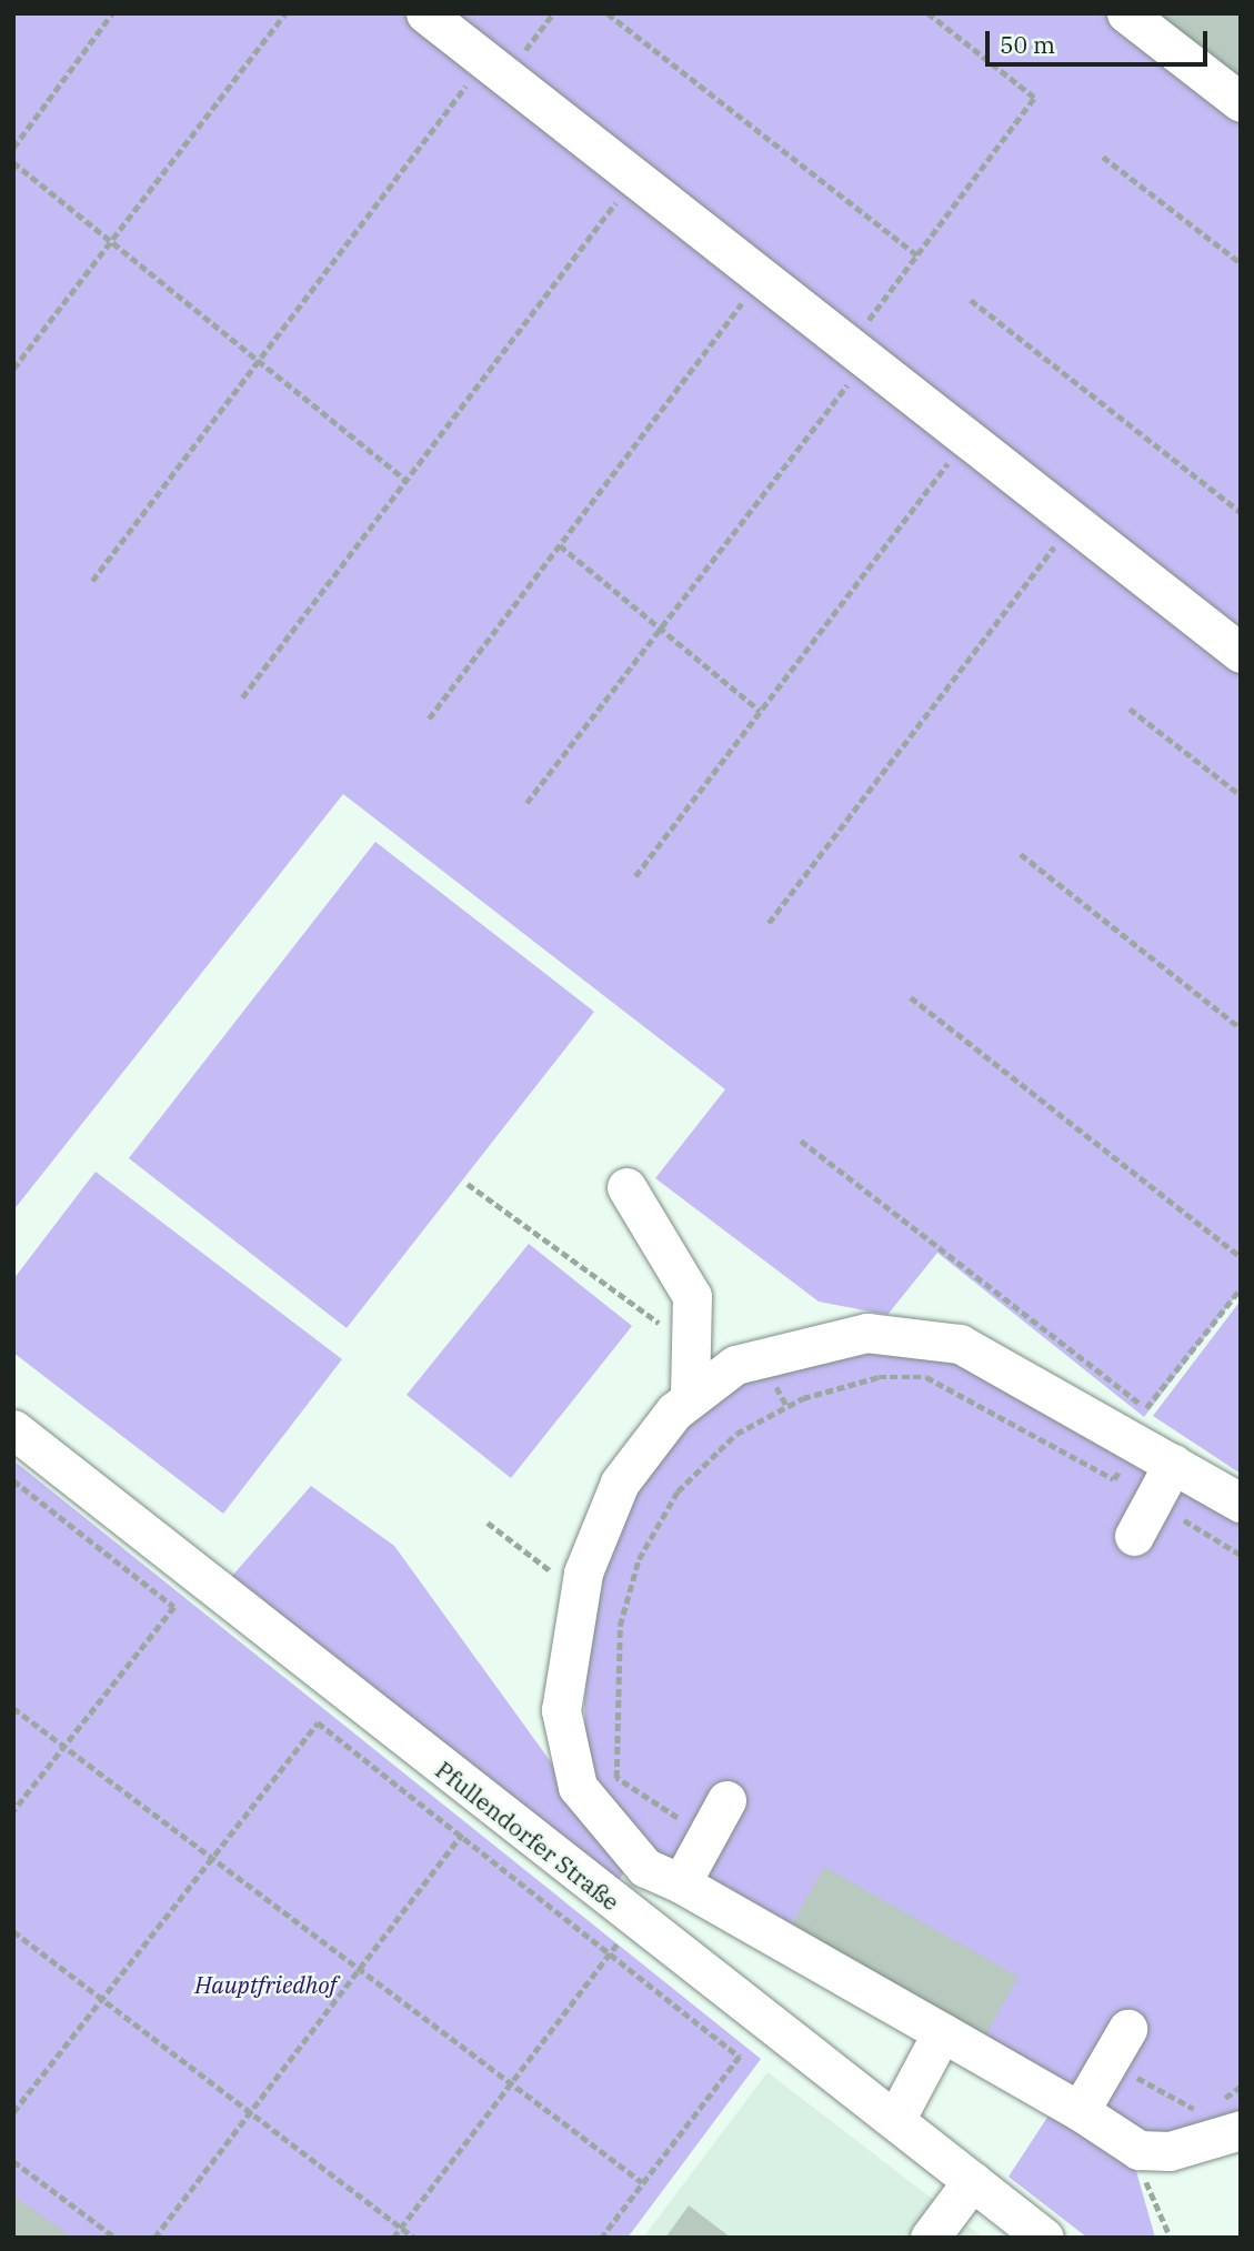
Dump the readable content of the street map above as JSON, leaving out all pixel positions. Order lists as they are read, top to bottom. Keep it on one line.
{"streets":{"street":["Pfullendorfer Straße"]},"parks":["Hauptfriedhof"],"scale_bar":"50 m"}
